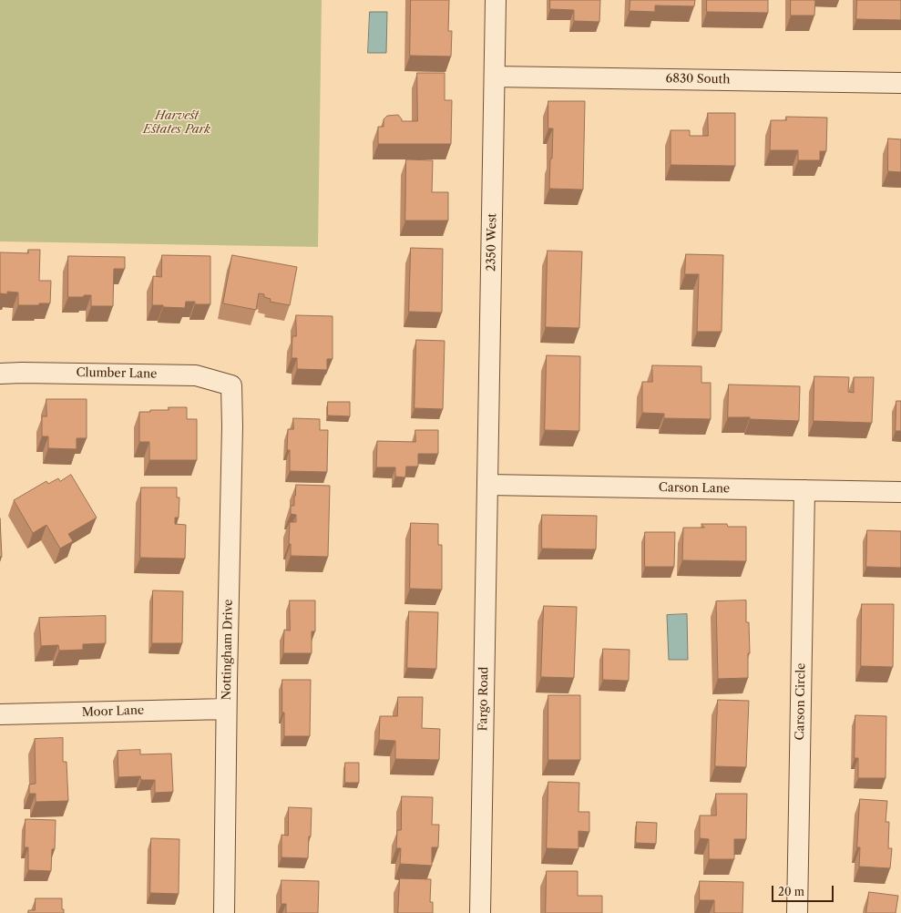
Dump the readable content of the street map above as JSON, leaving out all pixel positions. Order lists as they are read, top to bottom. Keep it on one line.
{"streets":{"street":["6830 South","2350 West","Clumber Lane","Carson Lane","Nottingham Drive","Fargo Road","Carson Circle","Moor Lane"]},"crossings":[["6830 South","2350 West"],["2350 West","Carson Lane"],["2350 West","Fargo Road"],["Clumber Lane","Nottingham Drive"],["Carson Lane","Fargo Road"],["Carson Lane","Carson Circle"],["Nottingham Drive","Moor Lane"]],"parks":["Harvest Estates Park"],"scale_bar":"20 m"}
